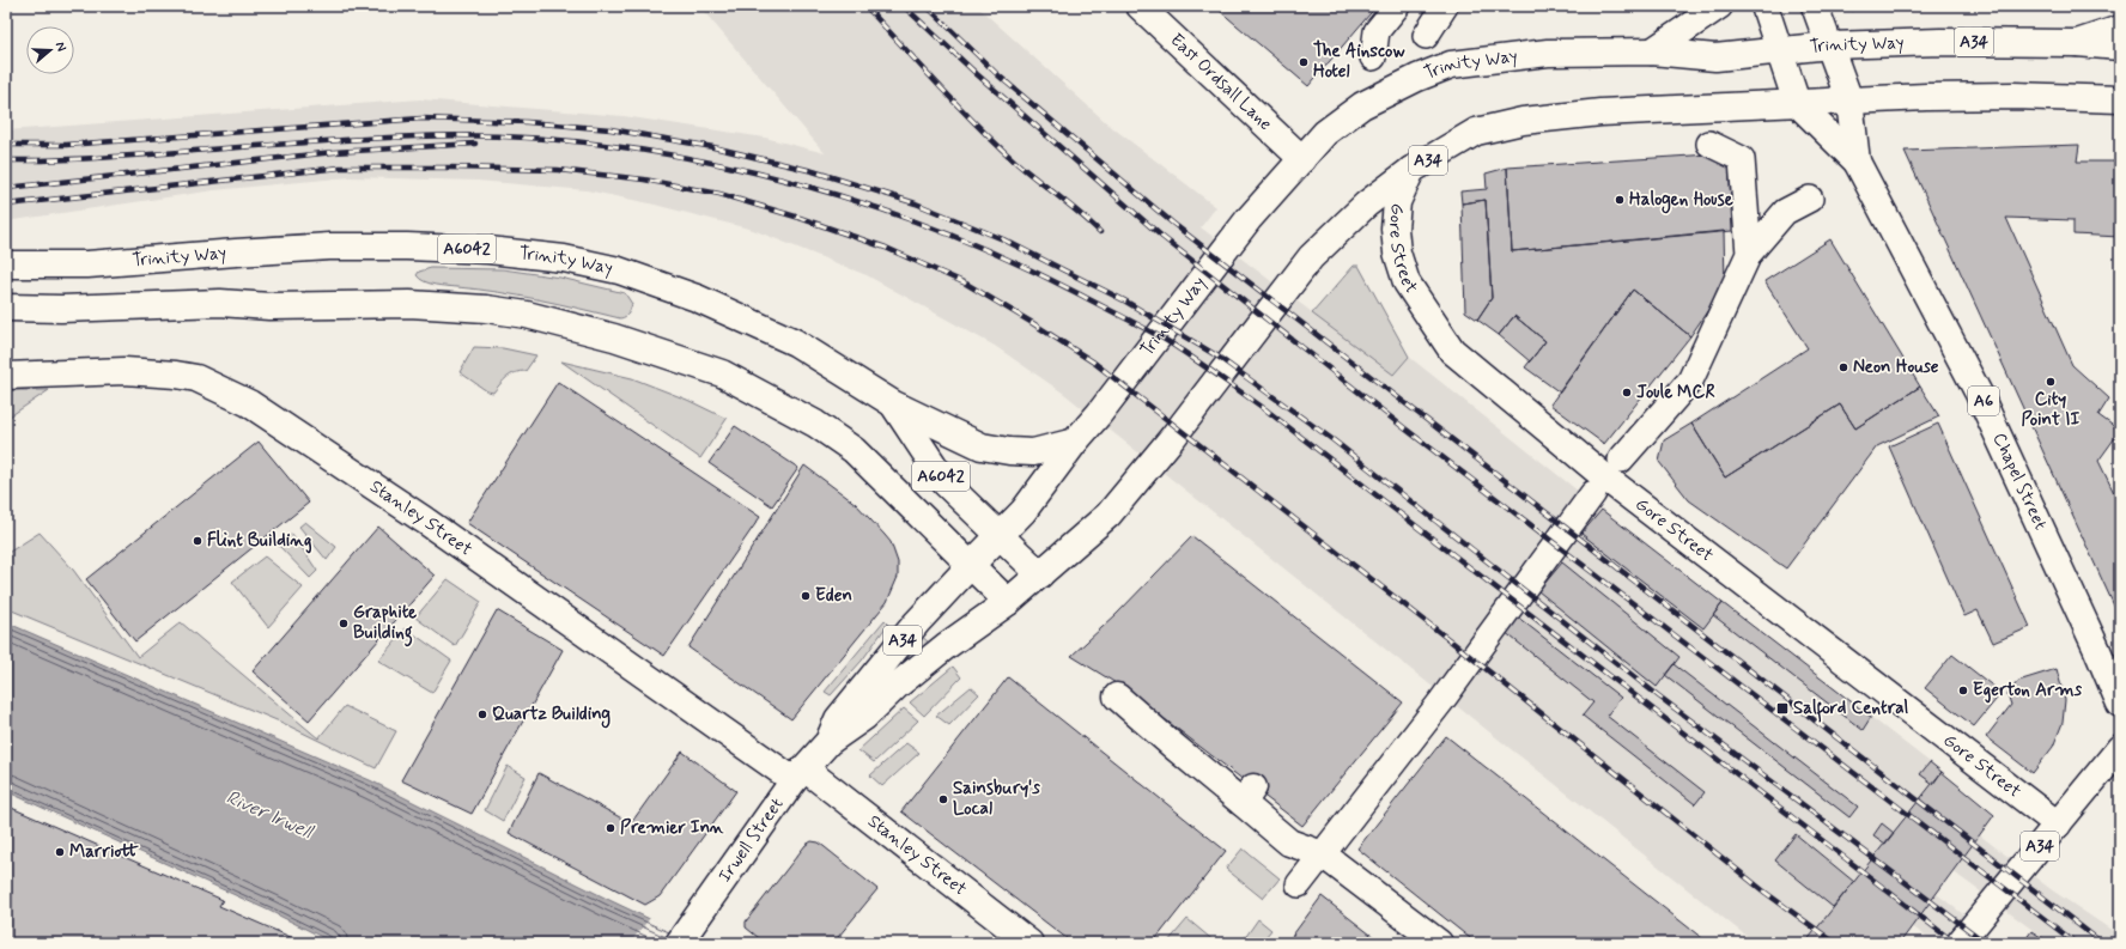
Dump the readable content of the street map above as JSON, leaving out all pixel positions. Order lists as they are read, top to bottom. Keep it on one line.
{"streets":{"main road":["A34","Trinity Way","East Ordsall Lane","Gore Street","A6042","A6","Chapel Street","Stanley Street","Irwell Street"]},"crossings":[["A34","Trinity Way"],["A34","Gore Street"],["A34","Chapel Street"],["A34","Irwell Street"],["Trinity Way","East Ordsall Lane"],["Trinity Way","A6042"],["Trinity Way","Chapel Street"],["Trinity Way","Irwell Street"],["A6042","Irwell Street"],["Stanley Street","Irwell Street"]],"water":["River Irwell"],"places":{"other":["The Ainscow Hotel","Halogen House","Neon House","City Point II","Joule MCR","Flint Building","Eden","Graphite Building","Egerton Arms","Quartz Building","Sainsbury's Local","Premier Inn","Marriott"],"transit":["Salford Central"]},"north":"right"}
